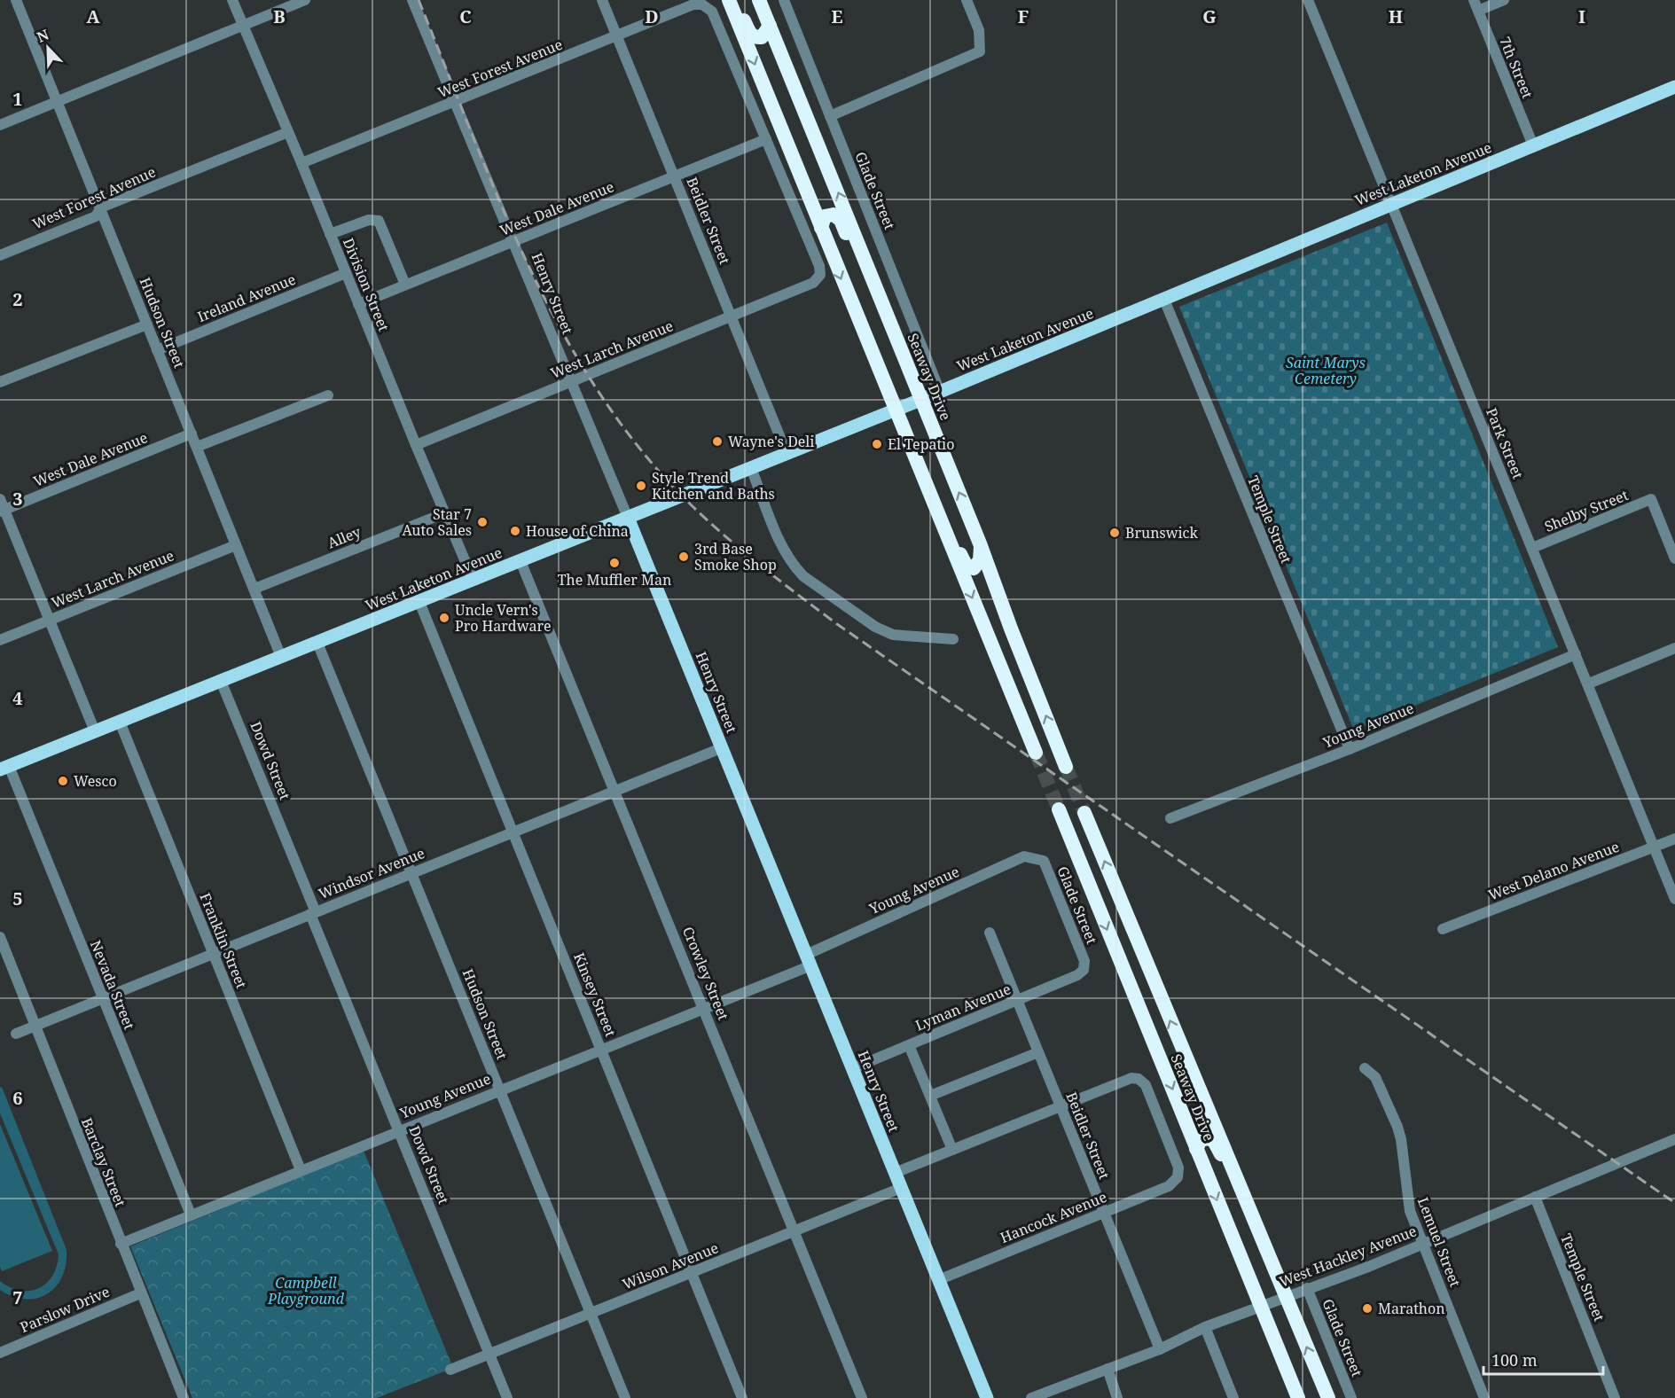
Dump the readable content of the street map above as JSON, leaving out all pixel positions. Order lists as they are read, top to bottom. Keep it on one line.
{"streets":{"highway":["Seaway Drive"],"main road":["West Laketon Avenue","Henry Street"],"street":["7th Street","West Forest Avenue","Glade Street","West Dale Avenue","Beidler Street","Division Street","Ireland Avenue","Hudson Street","West Larch Avenue","Park Street","Shelby Street","Temple Street","Alley","Young Avenue","Dowd Street","West Delano Avenue","Windsor Avenue","Franklin Street","Crowley Street","Nevada Street","Kinsey Street","Lyman Avenue","Barclay Street","Hancock Avenue","Lemuel Street","West Hackley Avenue","Wilson Avenue","Parslow Drive"]},"crossings":[["7th Street","West Laketon Avenue"],["West Forest Avenue","West Dale Avenue"],["West Forest Avenue","Beidler Street"],["West Forest Avenue","Division Street"],["West Forest Avenue","Henry Street"],["West Forest Avenue","Hudson Street"],["West Forest Avenue","West Larch Avenue"],["West Laketon Avenue","Glade Street"],["West Laketon Avenue","Beidler Street"],["West Laketon Avenue","Division Street"],["West Laketon Avenue","Henry Street"],["West Laketon Avenue","Hudson Street"],["West Laketon Avenue","Seaway Drive"],["West Laketon Avenue","Park Street"],["West Laketon Avenue","Temple Street"],["West Laketon Avenue","Dowd Street"],["West Laketon Avenue","Franklin Street"],["West Laketon Avenue","Crowley Street"],["West Laketon Avenue","Nevada Street"],["West Laketon Avenue","Kinsey Street"],["Glade Street","Young Avenue"],["Glade Street","Lyman Avenue"],["Glade Street","West Hackley Avenue"],["West Dale Avenue","Beidler Street"],["West Dale Avenue","Division Street"],["West Dale Avenue","Henry Street"],["West Dale Avenue","Hudson Street"],["West Dale Avenue","West Larch Avenue"],["Beidler Street","West Larch Avenue"],["Beidler Street","Lyman Avenue"],["Beidler Street","Hancock Avenue"],["Beidler Street","West Hackley Avenue"],["Division Street","Ireland Avenue"],["Division Street","West Larch Avenue"],["Division Street","Alley"],["Henry Street","West Larch Avenue"],["Henry Street","Young Avenue"],["Henry Street","Windsor Avenue"],["Henry Street","Lyman Avenue"],["Henry Street","Hancock Avenue"],["Henry Street","Wilson Avenue"],["Ireland Avenue","Hudson Street"],["Hudson Street","West Larch Avenue"],["Hudson Street","Alley"],["Hudson Street","Young Avenue"],["Hudson Street","Windsor Avenue"],["Hudson Street","Wilson Avenue"],["Seaway Drive","West Hackley Avenue"],["Park Street","Shelby Street"],["Park Street","Young Avenue"],["Park Street","West Delano Avenue"],["Temple Street","Young Avenue"],["Temple Street","West Hackley Avenue"],["Young Avenue","Dowd Street"],["Young Avenue","Franklin Street"],["Young Avenue","Crowley Street"],["Young Avenue","Nevada Street"],["Young Avenue","Kinsey Street"],["Young Avenue","Barclay Street"],["Dowd Street","Windsor Avenue"],["Dowd Street","Wilson Avenue"],["Windsor Avenue","Franklin Street"],["Windsor Avenue","Crowley Street"],["Windsor Avenue","Nevada Street"],["Windsor Avenue","Kinsey Street"],["Windsor Avenue","Barclay Street"],["Crowley Street","Wilson Avenue"],["Kinsey Street","Wilson Avenue"],["Barclay Street","Parslow Drive"],["Lemuel Street","West Hackley Avenue"]],"parks":["Saint Marys Cemetery","Campbell Playground"],"places":["Wayne's Deli","El Tepatio","Style Trend Kitchen and Baths","Star 7 Auto Sales","House of China","Brunswick","3rd Base Smoke Shop","The Muffler Man","Uncle Vern's Pro Hardware","Wesco","Marathon"],"scale_bar":"100 m","north":"top left","grid":{"columns":["A","B","C","D","E","F","G","H","I"],"rows":["1","2","3","4","5","6","7"]}}
